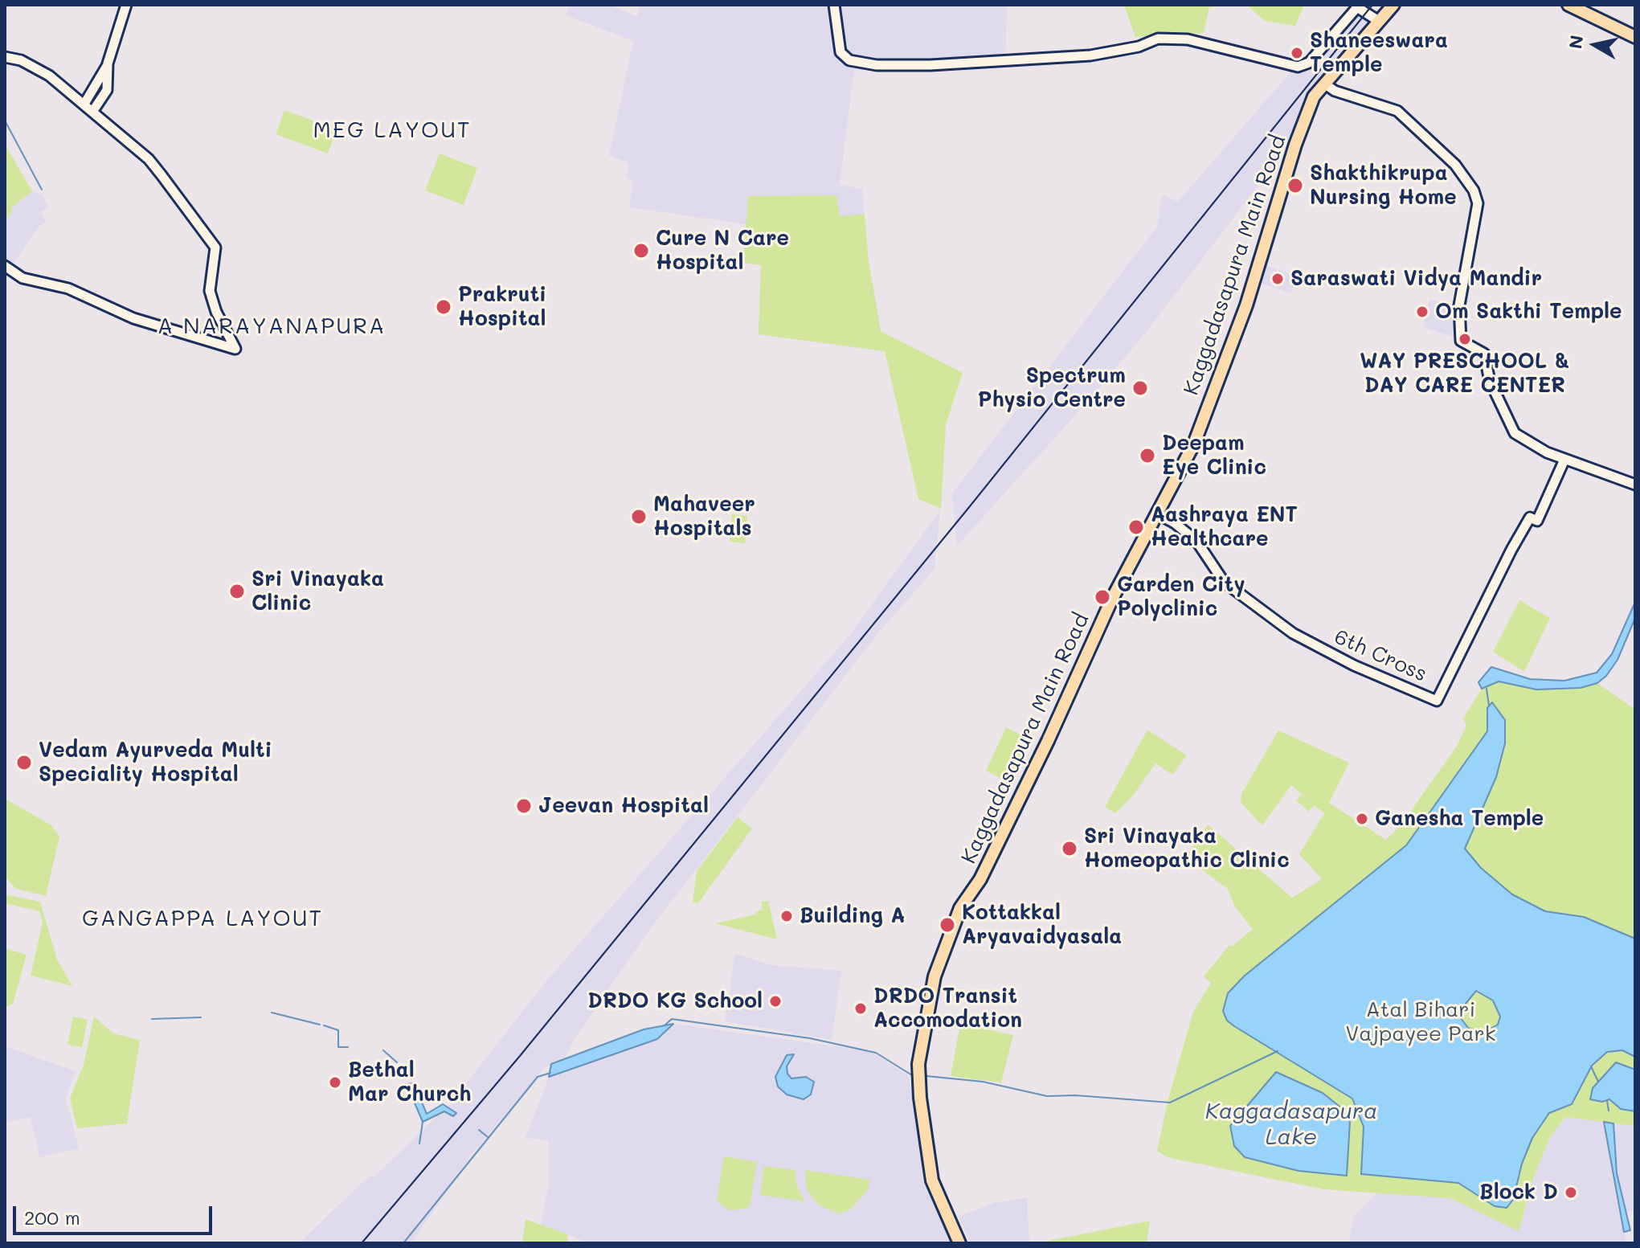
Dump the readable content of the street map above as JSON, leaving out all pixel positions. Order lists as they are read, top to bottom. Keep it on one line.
{"streets":{"main road":["Kaggadasapura Main Road"],"street":["6th Cross"]},"crossings":[["Kaggadasapura Main Road","6th Cross"]],"districts":["MEG LAYOUT","A NARAYANAPURA","GANGAPPA LAYOUT"],"water":["Kaggadasapura Lake"],"parks":["Atal Bihari Vajpayee Park"],"places":["Shaneeswara Temple","Shakthikrupa Nursing Home","Cure N Care Hospital","Saraswati Vidya Mandir","Prakruti Hospital","Om Sakthi Temple","WAY PRESCHOOL & DAY CARE CENTER","Spectrum Physio Centre","Deepam Eye Clinic","Mahaveer Hospitals","Aashraya ENT Healthcare","Sri Vinayaka Clinic","Garden City Polyclinic","Vedam Ayurveda Multi Speciality Hospital","Jeevan Hospital","Ganesha Temple","Sri Vinayaka Homeopathic Clinic","Building A","Kottakkal Aryavaidyasala","DRDO KG School","DRDO Transit Accomodation","Bethal Mar Church","Block D"],"scale_bar":"200 m","north":"left"}
